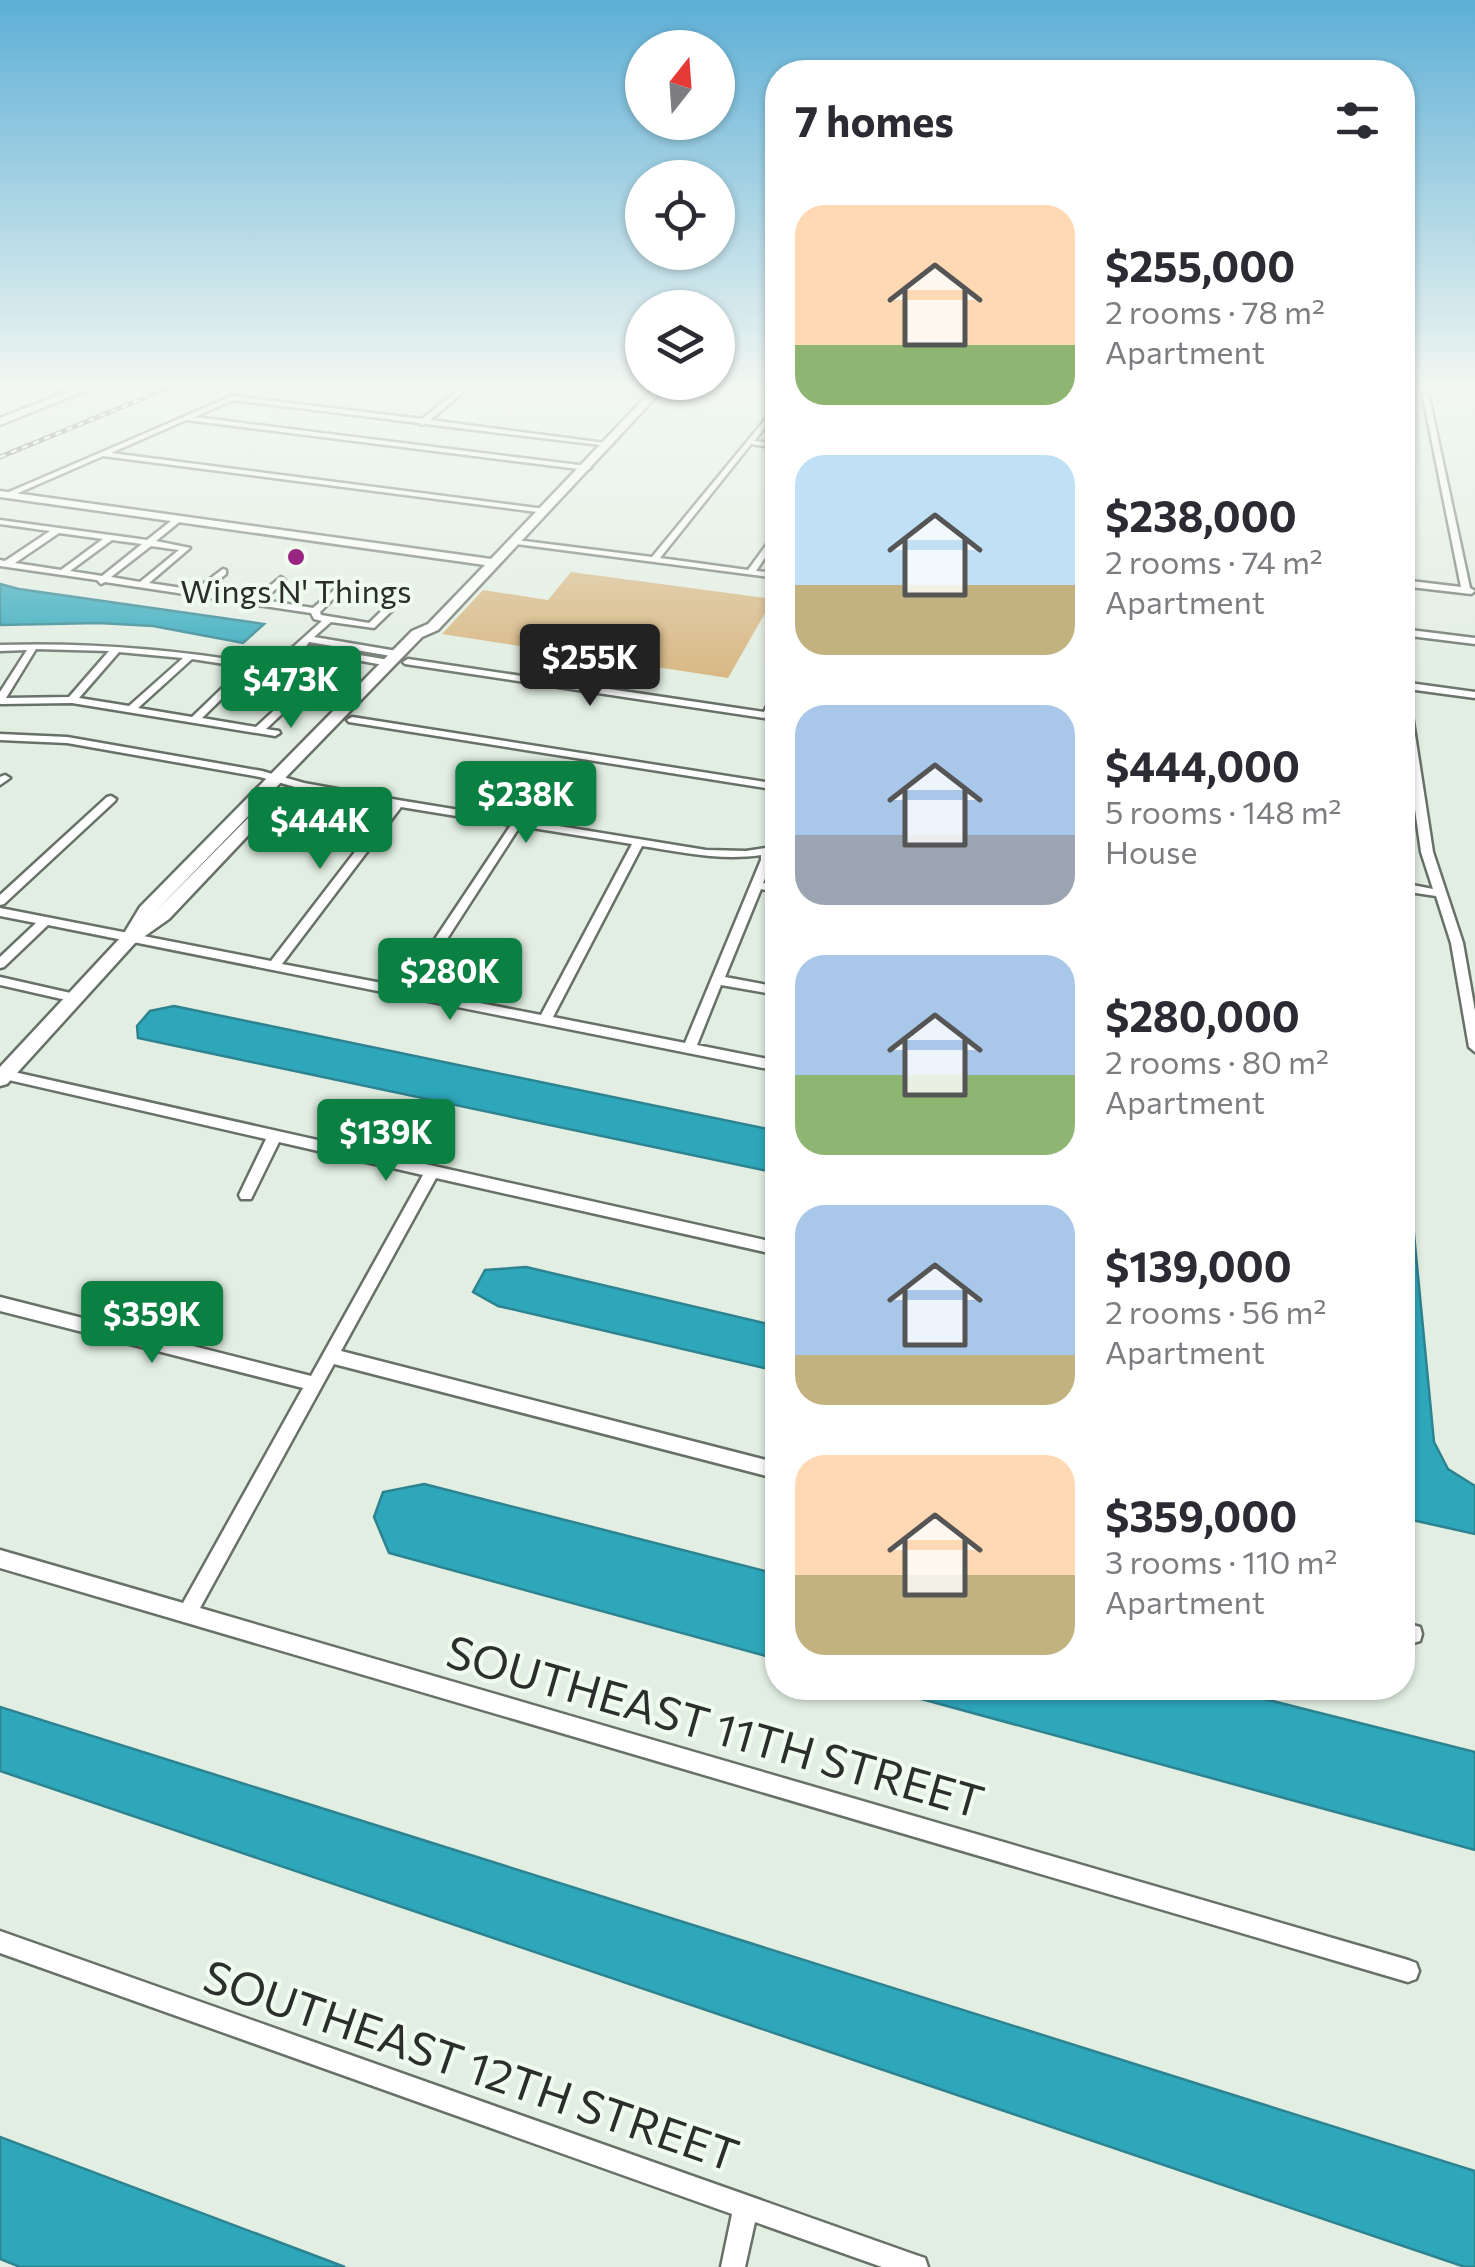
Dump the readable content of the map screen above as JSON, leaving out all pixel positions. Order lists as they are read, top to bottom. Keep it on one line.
{"streets":{"street":["SOUTHEAST 11TH STREET","SOUTHEAST 12TH STREET"]},"places":["Wings N' Things"],"north":"top","page":{"heading":"7 homes","list":[{"name":"$255,000","note":"2 rooms · 78 m² · Apartment"},{"name":"$238,000","note":"2 rooms · 74 m² · Apartment"},{"name":"$444,000","note":"5 rooms · 148 m² · House"},{"name":"$280,000","note":"2 rooms · 80 m² · Apartment"},{"name":"$139,000","note":"2 rooms · 56 m² · Apartment"},{"name":"$359,000","note":"3 rooms · 110 m² · Apartment"}],"price":["$255K","$473K","$238K","$444K","$280K","$139K","$359K"]}}
